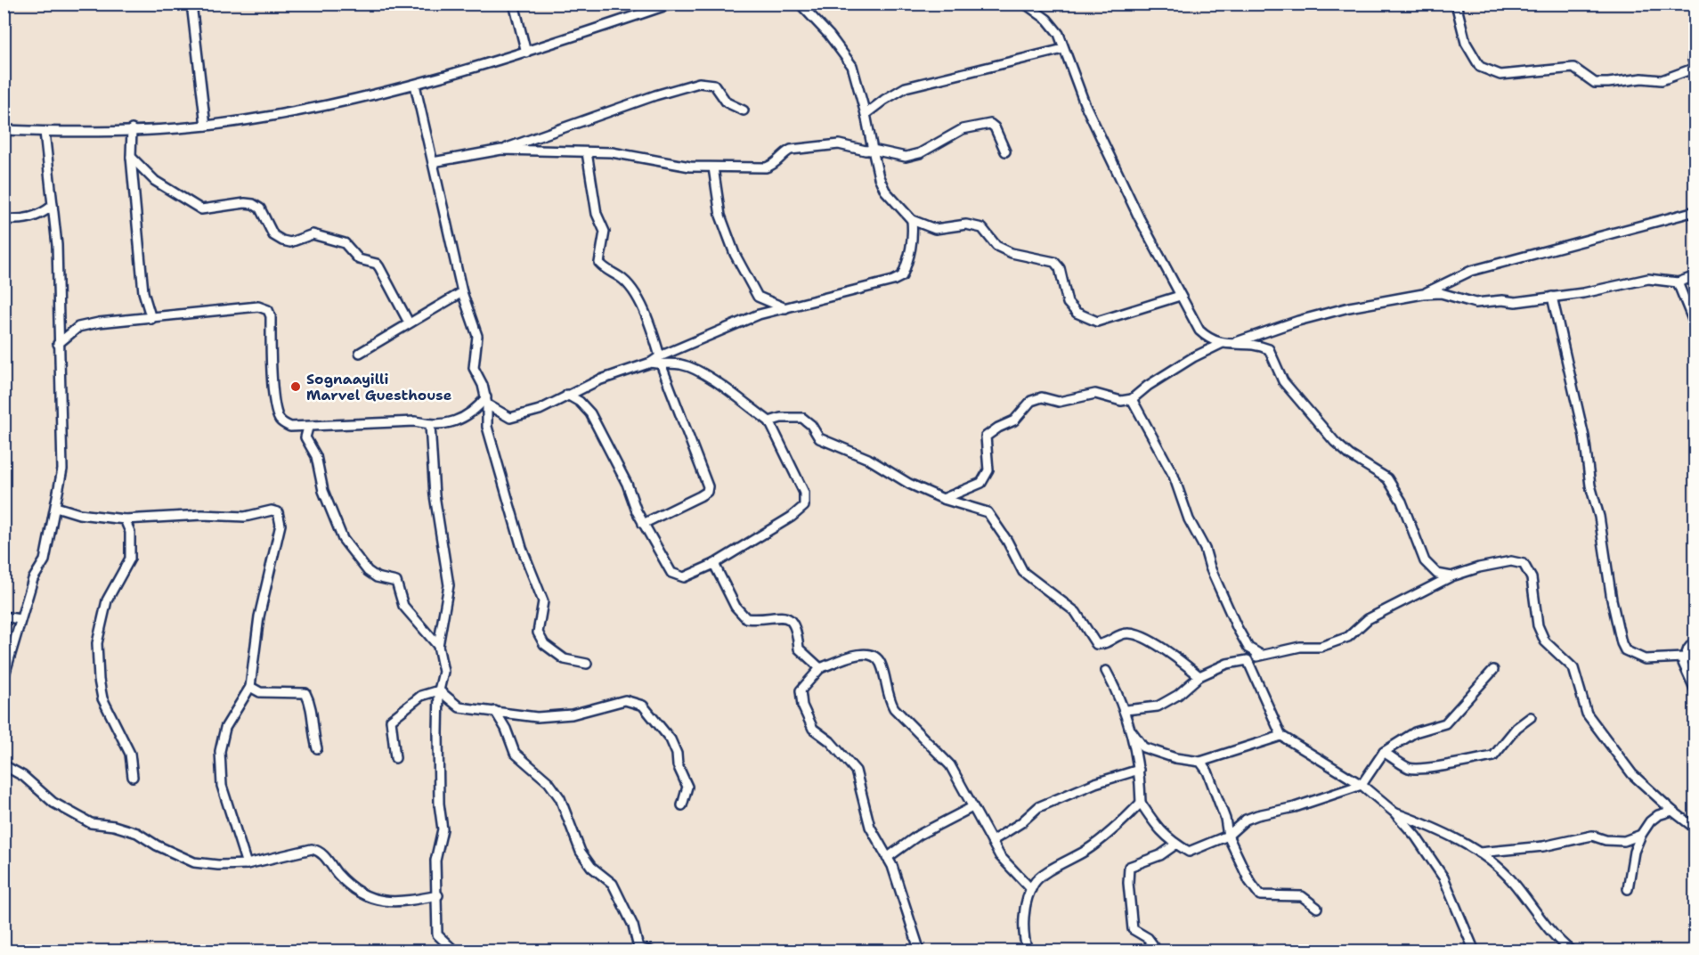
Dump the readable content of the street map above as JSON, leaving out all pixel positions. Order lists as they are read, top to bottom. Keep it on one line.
{"places":["Sognaayilli Marvel Guesthouse"]}
